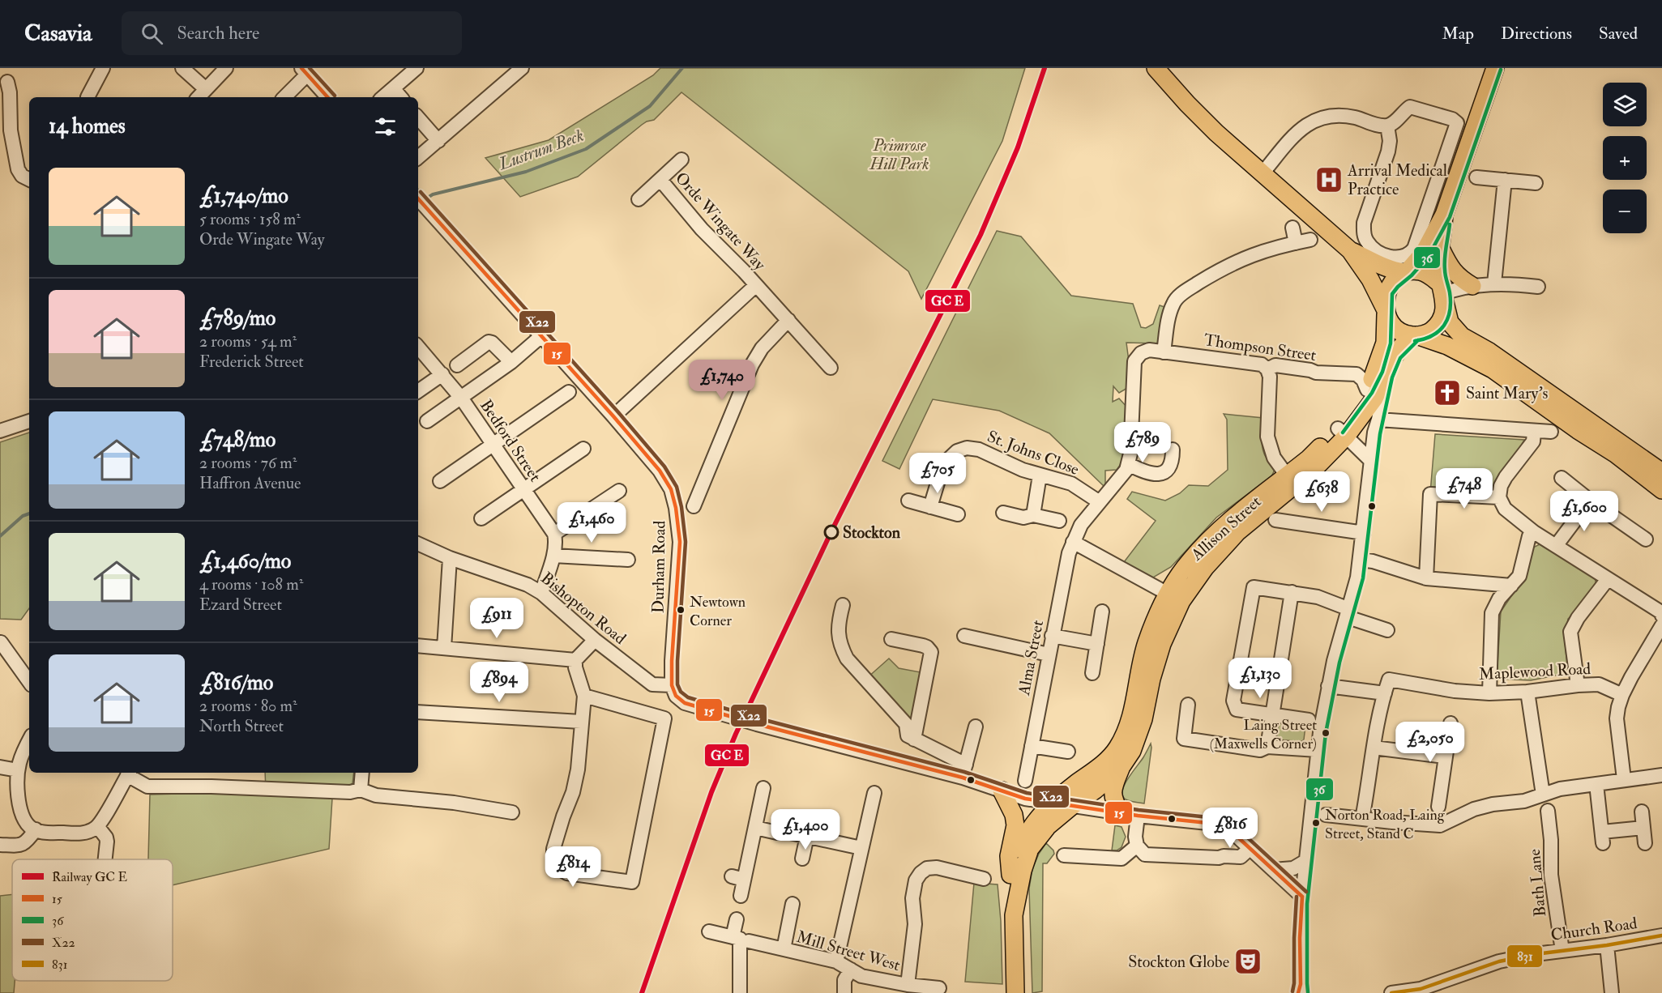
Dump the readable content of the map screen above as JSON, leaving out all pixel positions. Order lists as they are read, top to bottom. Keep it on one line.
{"streets":{"main road":["Allison Street"],"street":["Orde Wingate Way","Thompson Street","Bedford Street","St. Johns Close","Durham Road","Bishopton Road","Alma Street","Maplewood Road","Bath Lane","Church Road","Mill Street West"]},"crossings":[["Orde Wingate Way","Durham Road"],["Thompson Street","Allison Street"],["Thompson Street","Alma Street"],["St. Johns Close","Alma Street"],["Durham Road","Bishopton Road"],["Bath Lane","Church Road"]],"water":["Lustrum Beck"],"parks":["Primrose Hill Park"],"places":{"hospital":["Arrival Medical Practice"],"church":["Saint Mary's"],"other":["Stockton","Newtown Corner","Laing Street (Maxwells Corner)","Norton Road, Laing Street, Stand C"],"theatre":["Stockton Globe"]},"lines":["transit line 15","transit line X22","transit line 36","transit line 831"],"legend":["Railway GC E","15","36","X22","831"],"page":{"header":"Casavia","search":"Search here","nav":["Map","Directions","Saved"],"map_buttons":["+","−"],"heading":"14 homes","list":[{"name":"£1,740/mo","note":"5 rooms · 158 m² · Orde Wingate Way"},{"name":"£789/mo","note":"2 rooms · 54 m² · Frederick Street"},{"name":"£748/mo","note":"2 rooms · 76 m² · Haffron Avenue"},{"name":"£1,460/mo","note":"4 rooms · 108 m² · Ezard Street"},{"name":"£816/mo","note":"2 rooms · 80 m² · North Street"}],"price":["£1,740","£789","£705","£748","£638","£1,600","£1,460","£911","£1,130","£894","£2,050","£816","£1,400","£814"]}}
